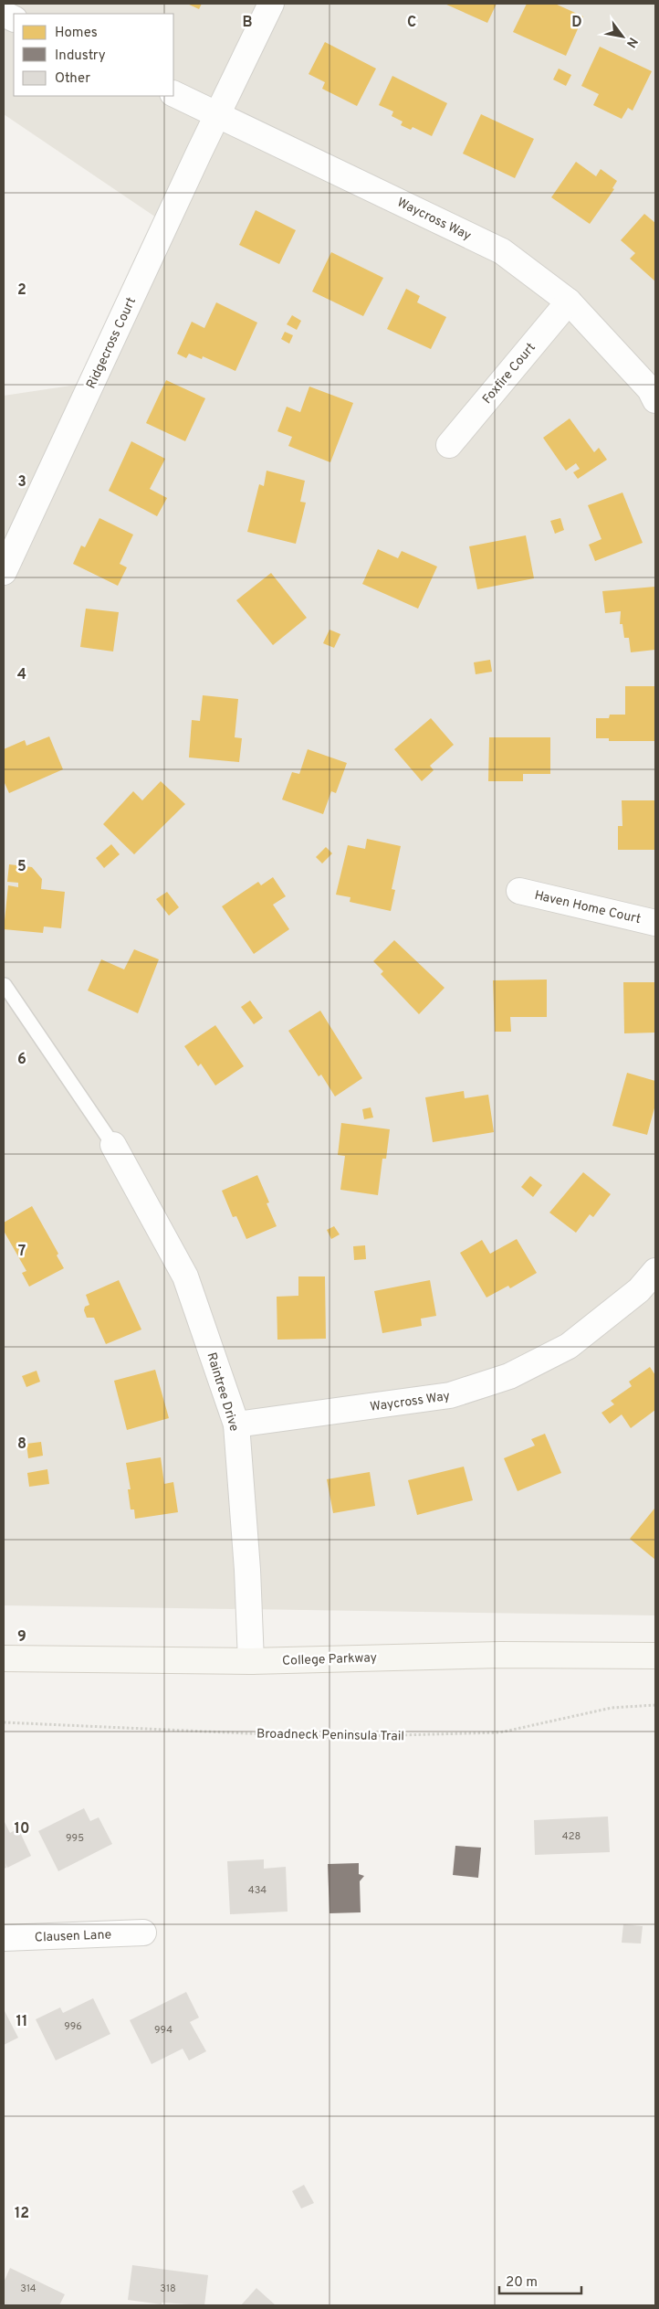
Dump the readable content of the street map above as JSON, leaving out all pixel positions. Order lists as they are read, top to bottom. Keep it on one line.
{"streets":{"main road":["College Parkway"],"street":["Waycross Way","Ridgecross Court","Foxfire Court","Haven Home Court","Raintree Drive","Clausen Lane"],"path":["Broadneck Peninsula Trail"]},"crossings":[["Waycross Way","Ridgecross Court"],["Waycross Way","Foxfire Court"],["Waycross Way","Raintree Drive"],["Raintree Drive","College Parkway"]],"house_numbers":["428","995","434","996","994","314","318"],"legend":["Homes","Industry","Other"],"scale_bar":"20 m","north":"bottom right","grid":{"columns":["B","C","D"],"rows":["2","3","4","5","6","7","8","9","10","11","12"]}}
